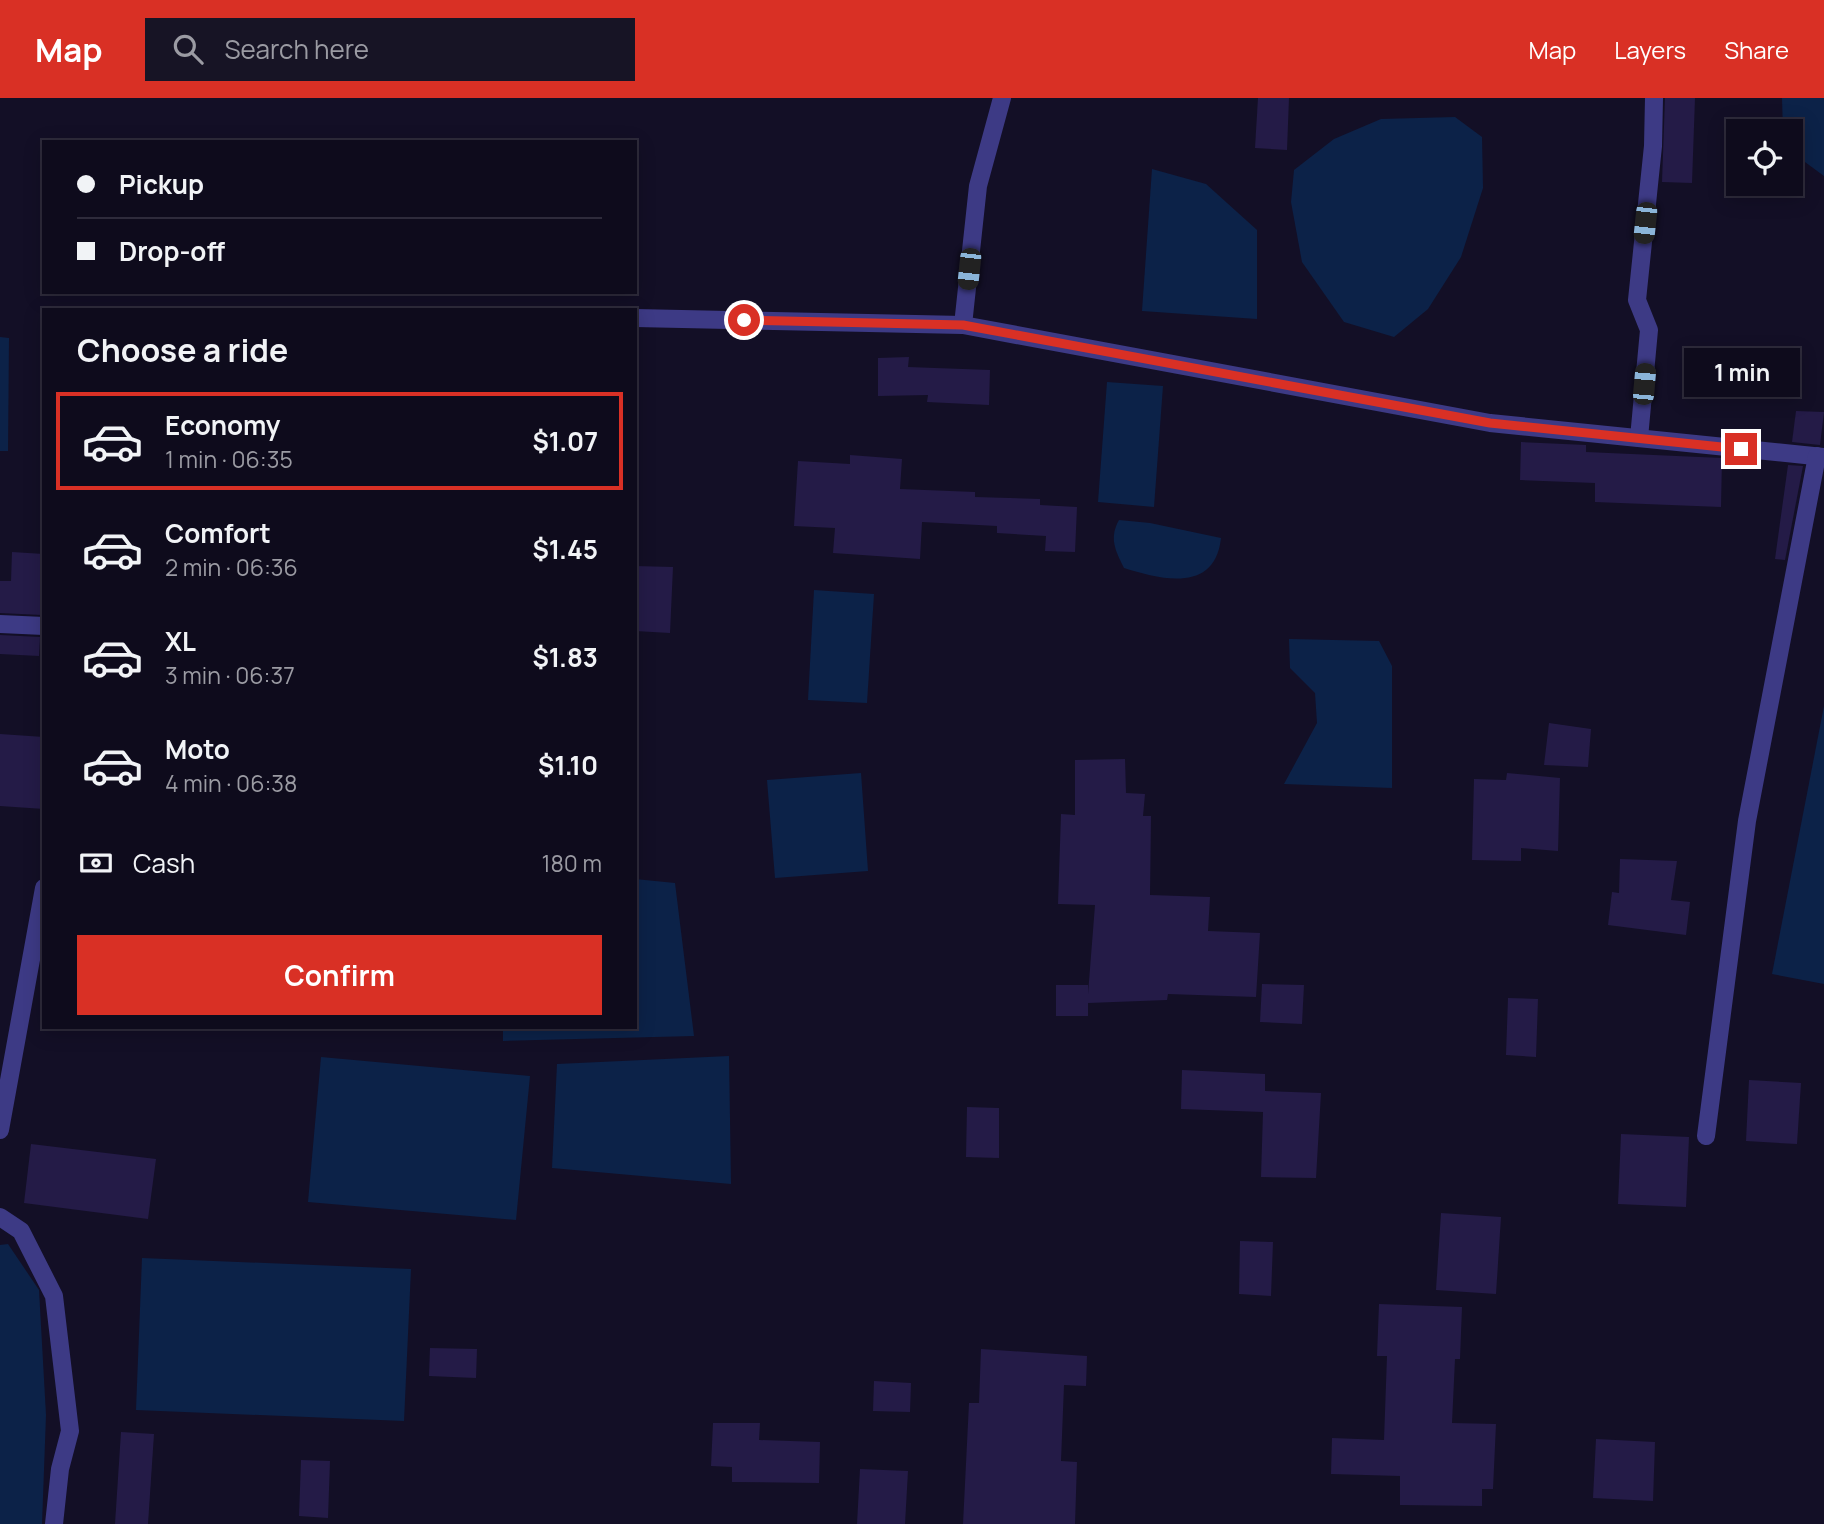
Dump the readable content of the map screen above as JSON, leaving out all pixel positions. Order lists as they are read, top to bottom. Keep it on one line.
{"page":{"header":"Map","search":"Search here","nav":["Map","Layers","Share"],"banner":["Pickup","Drop-off"],"heading":"Choose a ride","bubble":"1 min","list":[{"name":"Economy","note":"1 min · 06:35","value":"$1.07"},{"name":"Comfort","note":"2 min · 06:36","value":"$1.45"},{"name":"XL","note":"3 min · 06:37","value":"$1.83"},{"name":"Moto","note":"4 min · 06:38","value":"$1.10"}],"pay":["Cash","180 m"],"buttons":"Confirm"}}
